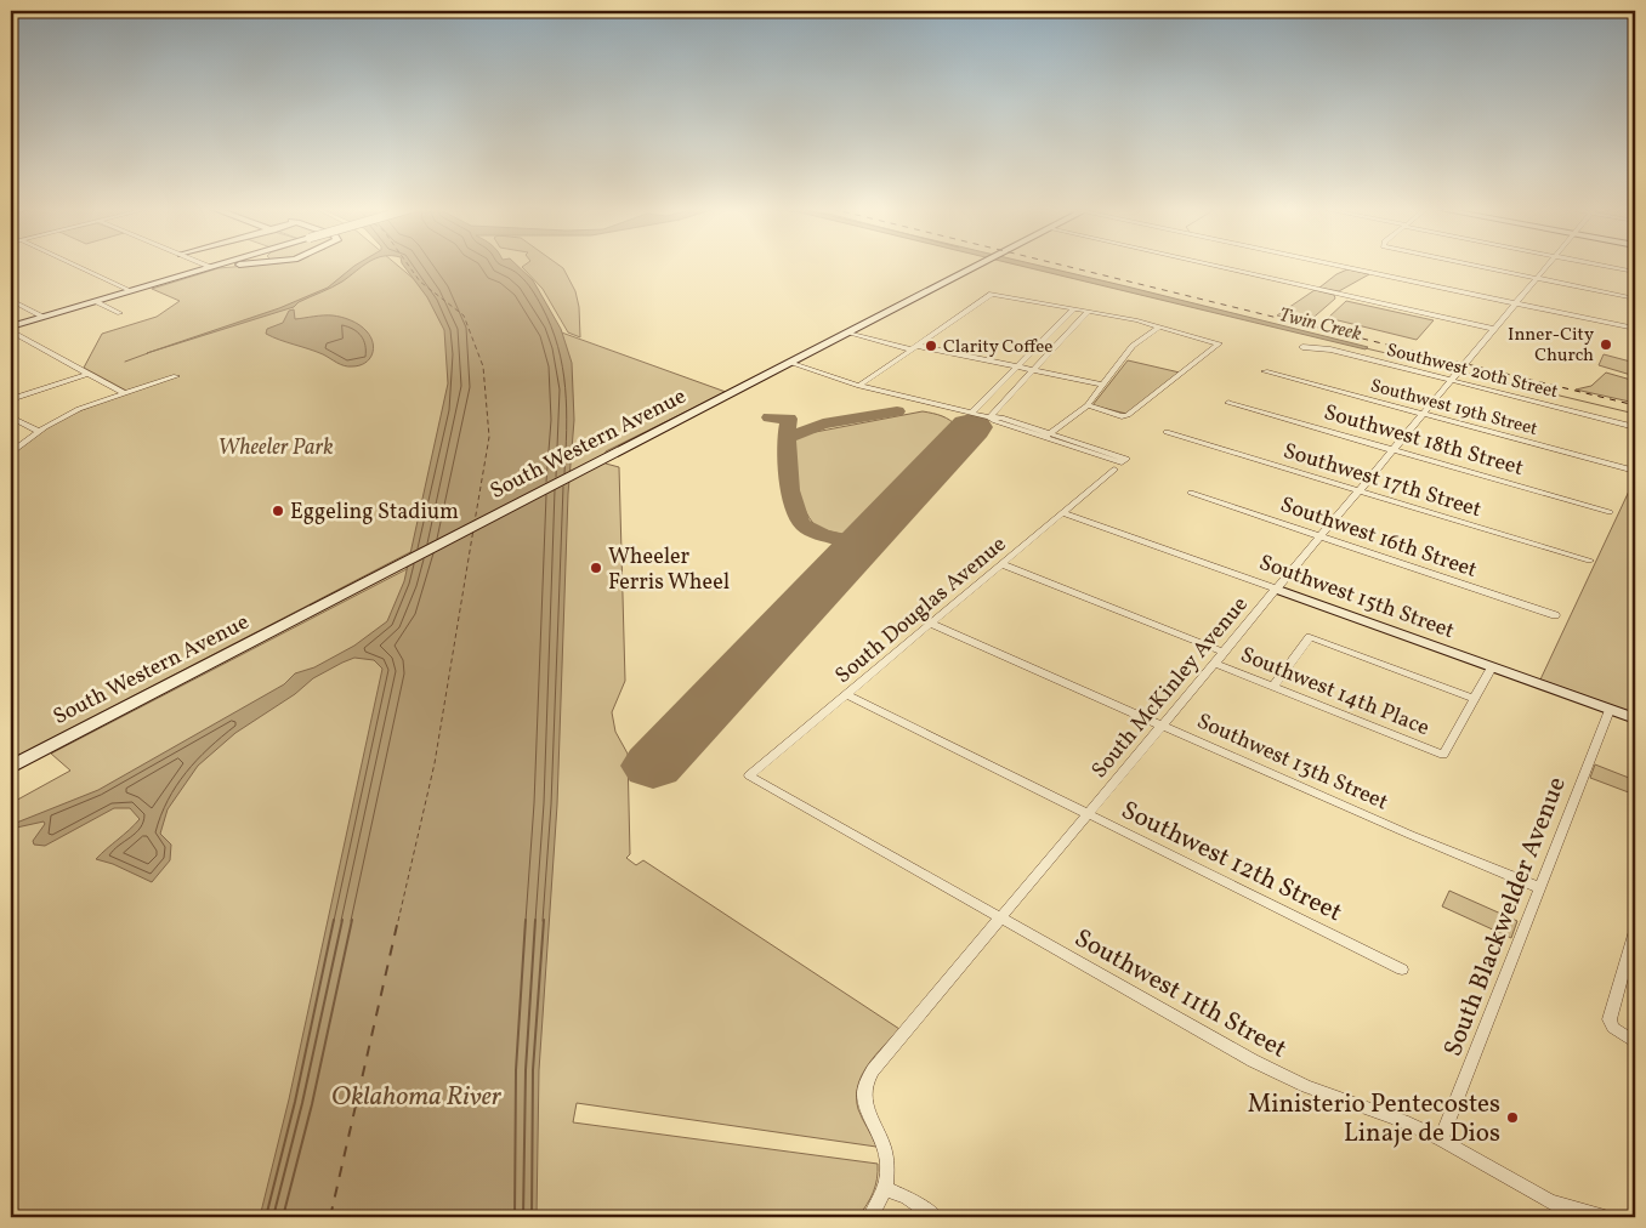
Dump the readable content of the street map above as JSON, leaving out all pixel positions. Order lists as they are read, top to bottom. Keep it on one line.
{"streets":{"main road":["South Western Avenue","Southwest 15th Street"],"street":["Southwest 20th Street","Southwest 19th Street","Southwest 18th Street","Southwest 17th Street","Southwest 16th Street","South Douglas Avenue","South McKinley Avenue","Southwest 14th Place","Southwest 13th Street","Southwest 12th Street","South Blackwelder Avenue","Southwest 11th Street"]},"crossings":[["Southwest 20th Street","South McKinley Avenue"],["Southwest 19th Street","South McKinley Avenue"],["Southwest 18th Street","South McKinley Avenue"],["Southwest 17th Street","South McKinley Avenue"],["Southwest 16th Street","South McKinley Avenue"],["Southwest 15th Street","South Douglas Avenue"],["Southwest 15th Street","South McKinley Avenue"],["Southwest 15th Street","South Blackwelder Avenue"],["South Douglas Avenue","Southwest 13th Street"],["South Douglas Avenue","Southwest 12th Street"],["South Douglas Avenue","Southwest 11th Street"],["South McKinley Avenue","Southwest 14th Place"],["South McKinley Avenue","Southwest 13th Street"],["South McKinley Avenue","Southwest 12th Street"],["South McKinley Avenue","Southwest 11th Street"],["Southwest 13th Street","South Blackwelder Avenue"],["South Blackwelder Avenue","Southwest 11th Street"]],"water":["Twin Creek","Oklahoma River"],"parks":["Wheeler Park"],"places":["Inner-City Church","Clarity Coffee","Eggeling Stadium","Wheeler Ferris Wheel","Ministerio Pentecostes Linaje de Dios"]}
